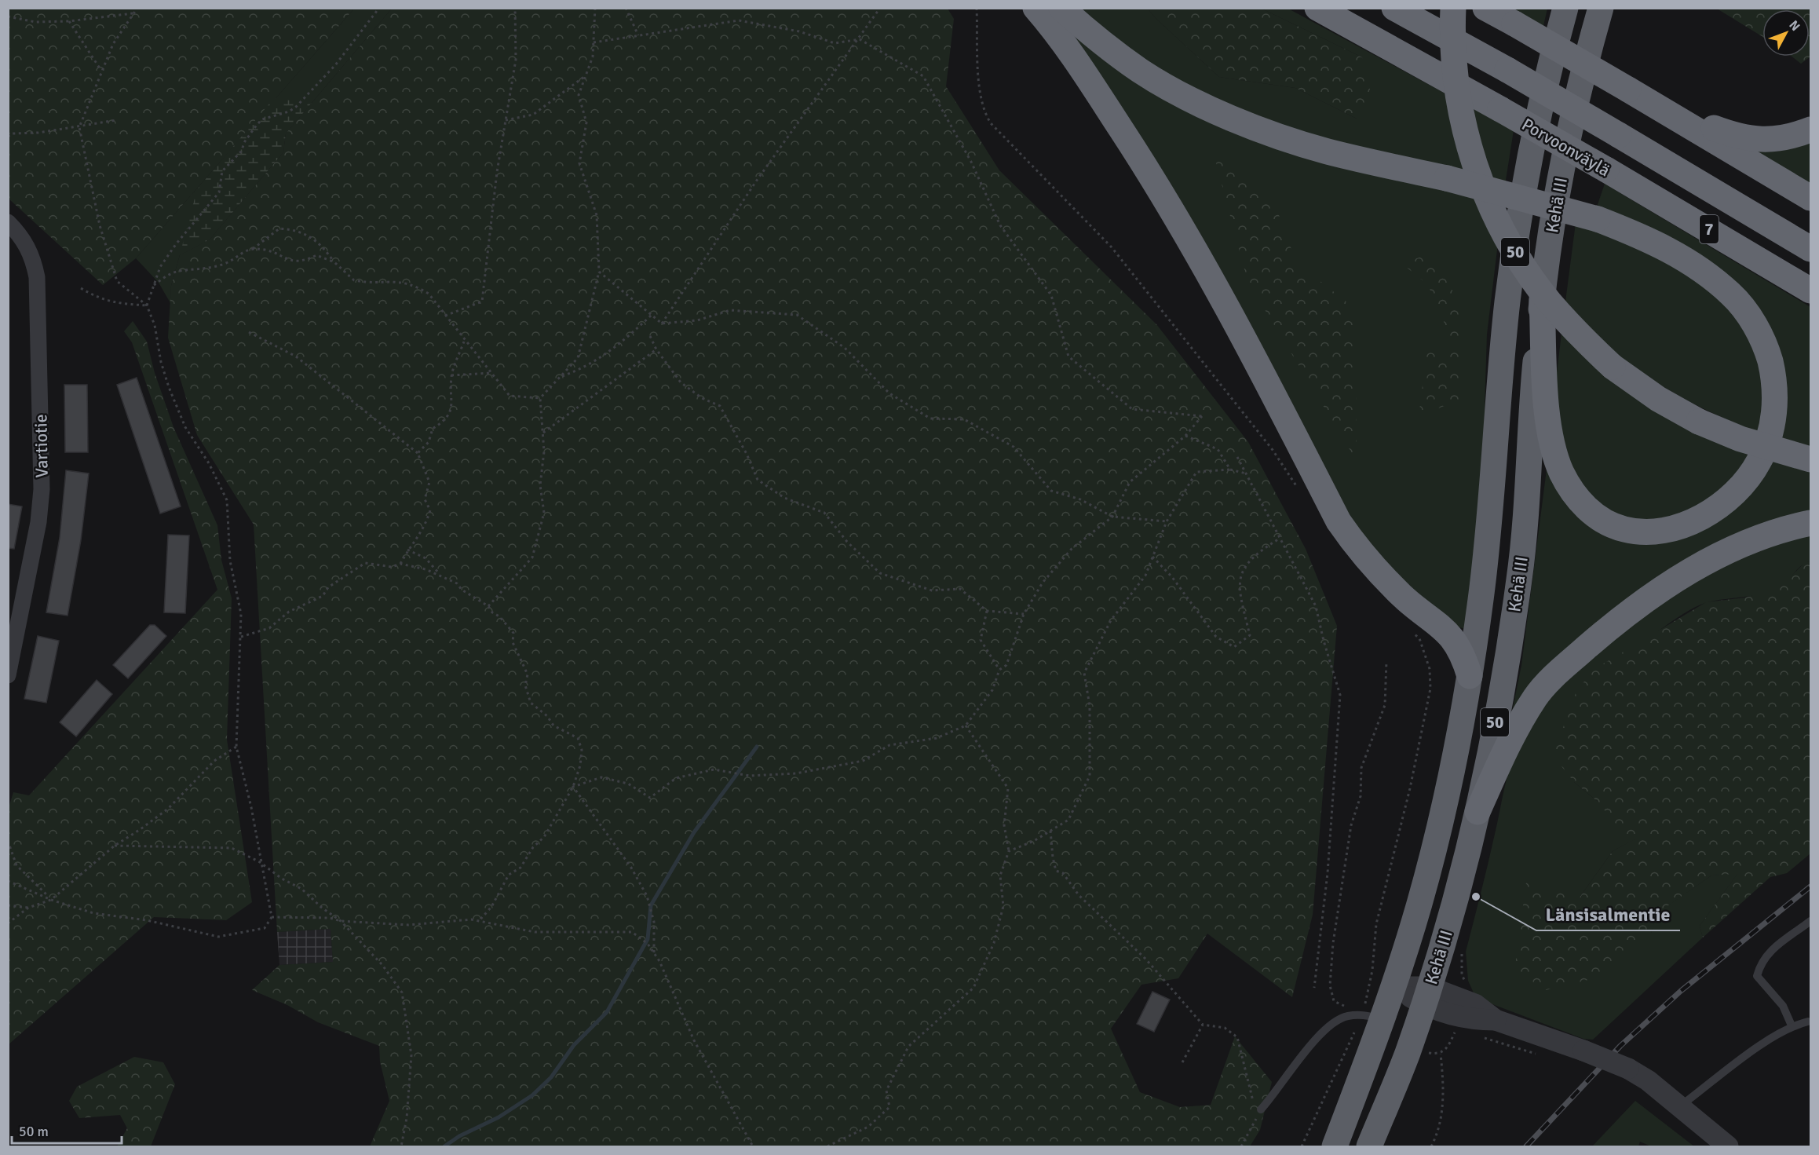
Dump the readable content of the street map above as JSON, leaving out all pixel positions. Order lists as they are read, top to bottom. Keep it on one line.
{"streets":{"highway":["Porvoonväylä","Kehä III","7","50"],"street":["Vartiotie"]},"places":["Länsisalmentie"],"scale_bar":"50 m","north":"top right"}
